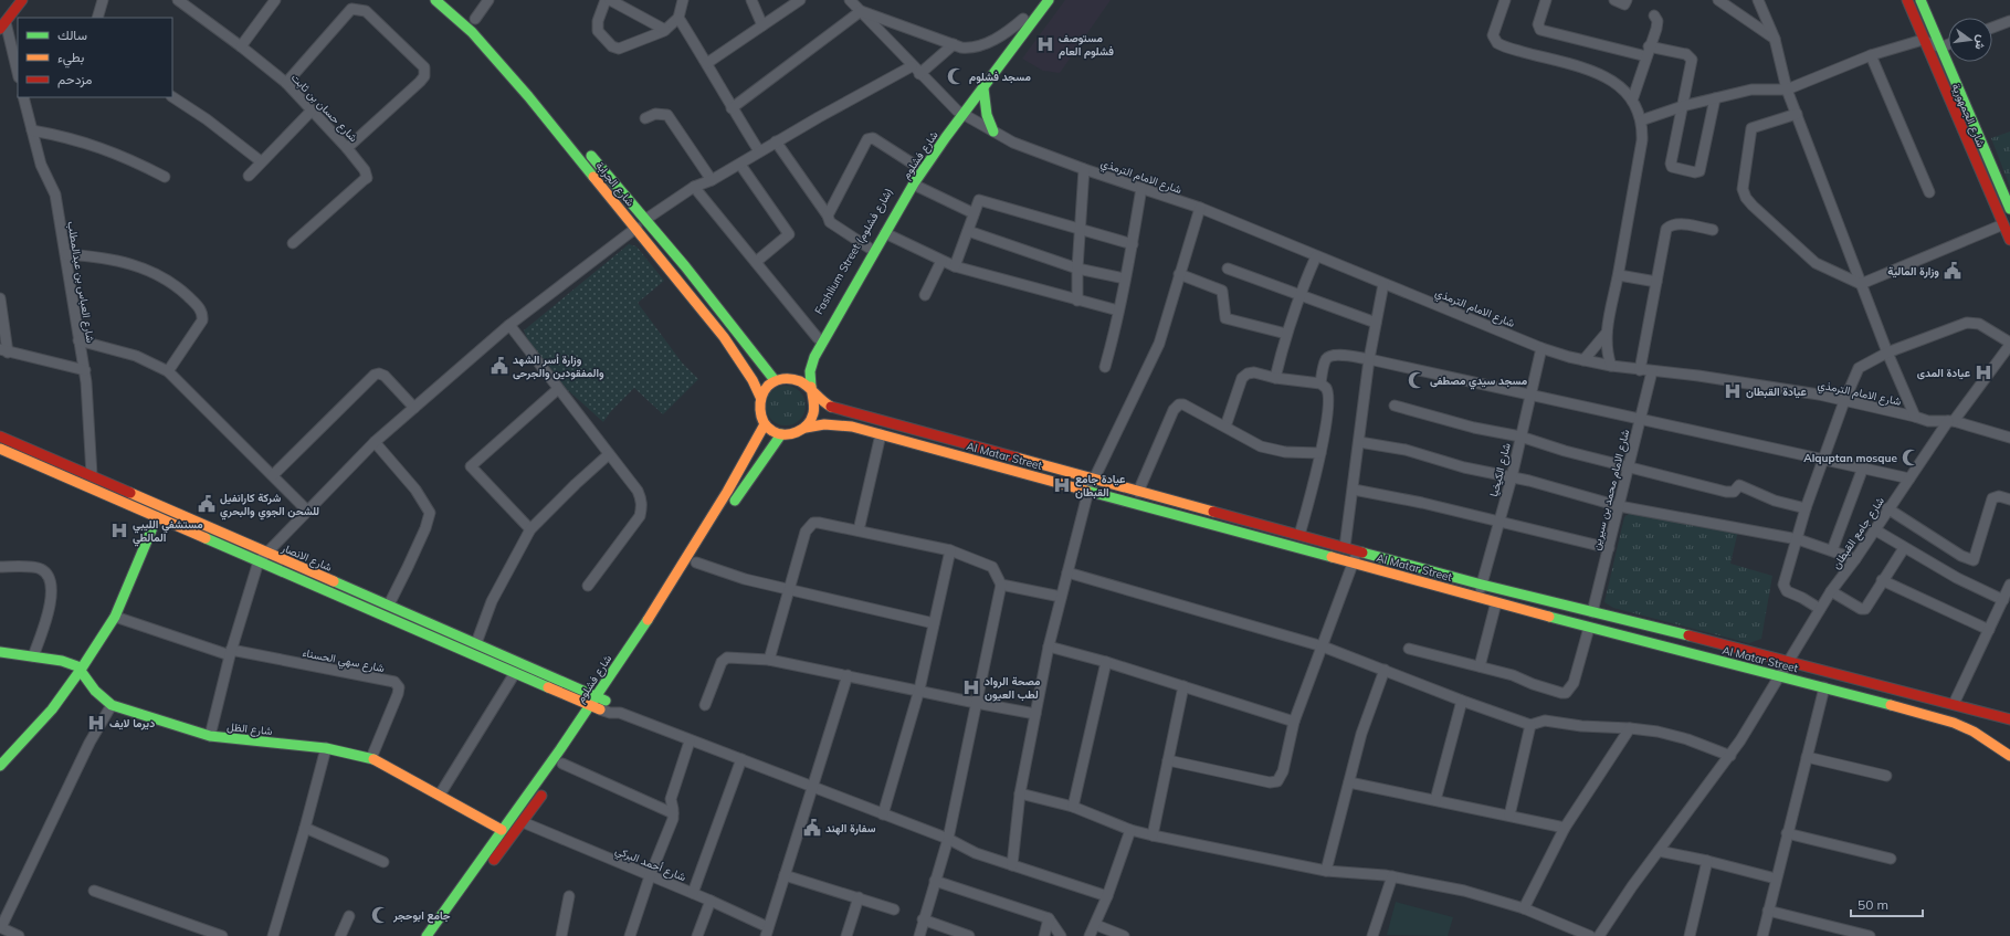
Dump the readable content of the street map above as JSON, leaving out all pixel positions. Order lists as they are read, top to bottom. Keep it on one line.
{"streets":{"main road":["شارع الجمهورية","شارع فشلوم","شارع الجرابة","Fashlium Street (شارع فشلوم)","Al Matar Street","شارع الانصار","شارع الظل"],"street":["شارع حسان بن ثابت","شارع الامام الترمذي","شارع العباس بن عبدالمطلب","شارع الكيخيا","شارع الامام محمد بن سيرين","شارع جامع القبطان","شارع سهي الحسناء","شارع أحمد البركي"]},"crossings":[["شارع فشلوم","شارع الامام الترمذي"],["شارع فشلوم","شارع الجرابة"],["شارع فشلوم","Fashlium Street (شارع فشلوم)"],["شارع فشلوم","Al Matar Street"],["شارع فشلوم","شارع الانصار"],["شارع فشلوم","شارع الظل"],["شارع الامام الترمذي","شارع الكيخيا"],["شارع الامام الترمذي","شارع الامام محمد بن سيرين"],["شارع الامام الترمذي","شارع جامع القبطان"],["شارع الجرابة","Fashlium Street (شارع فشلوم)"],["شارع الجرابة","Al Matar Street"],["Fashlium Street (شارع فشلوم)","Al Matar Street"],["شارع العباس بن عبدالمطلب","شارع الانصار"],["Al Matar Street","شارع الكيخيا"],["Al Matar Street","شارع جامع القبطان"],["شارع سهي الحسناء","شارع الظل"]],"places":{"hospital":["مستوصف فشلوم العام","عيادة المدى","عيادة القبطان","عيادة جامع القبطان","مستشفي الليبي المالطي","مصحة الرواد لطب العيون","ديرما لايف"],"mosque":["مسجد فشلوم","مسجد سيدي مصطفى","Alquptan mosque","جامع ابوحجر"],"public building":["وزارة المالية","وزارة أسر الشهد والمفقودين والجرحى","شركة كارانفيل للشحن الجوي والبحري","سفارة الهند"]},"legend":["سالك","بطيء","مزدحم"],"scale_bar":"50 m","north":"right"}
